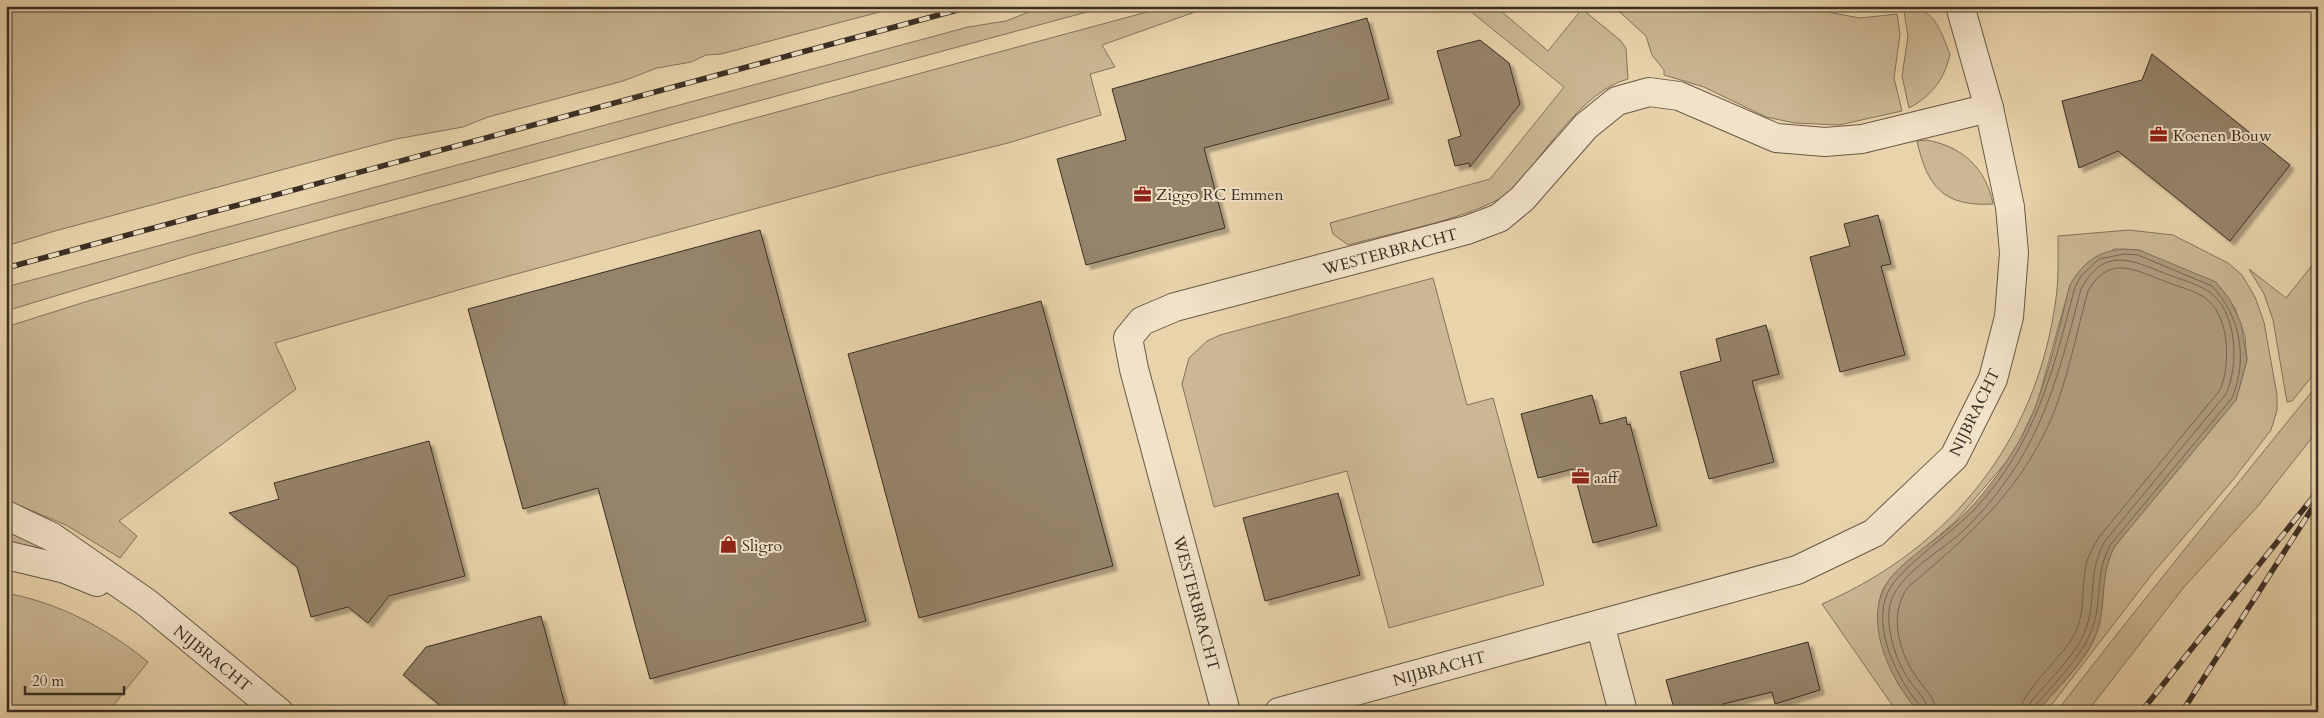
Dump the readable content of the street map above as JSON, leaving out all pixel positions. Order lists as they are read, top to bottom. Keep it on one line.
{"streets":{"street":["WESTERBRACHT","NIJBRACHT"]},"crossings":[["WESTERBRACHT","NIJBRACHT"]],"places":{"office":["Koenen Bouw","Ziggo RC Emmen","aaff"],"shop":["Sligro"]},"scale_bar":"20 m"}
